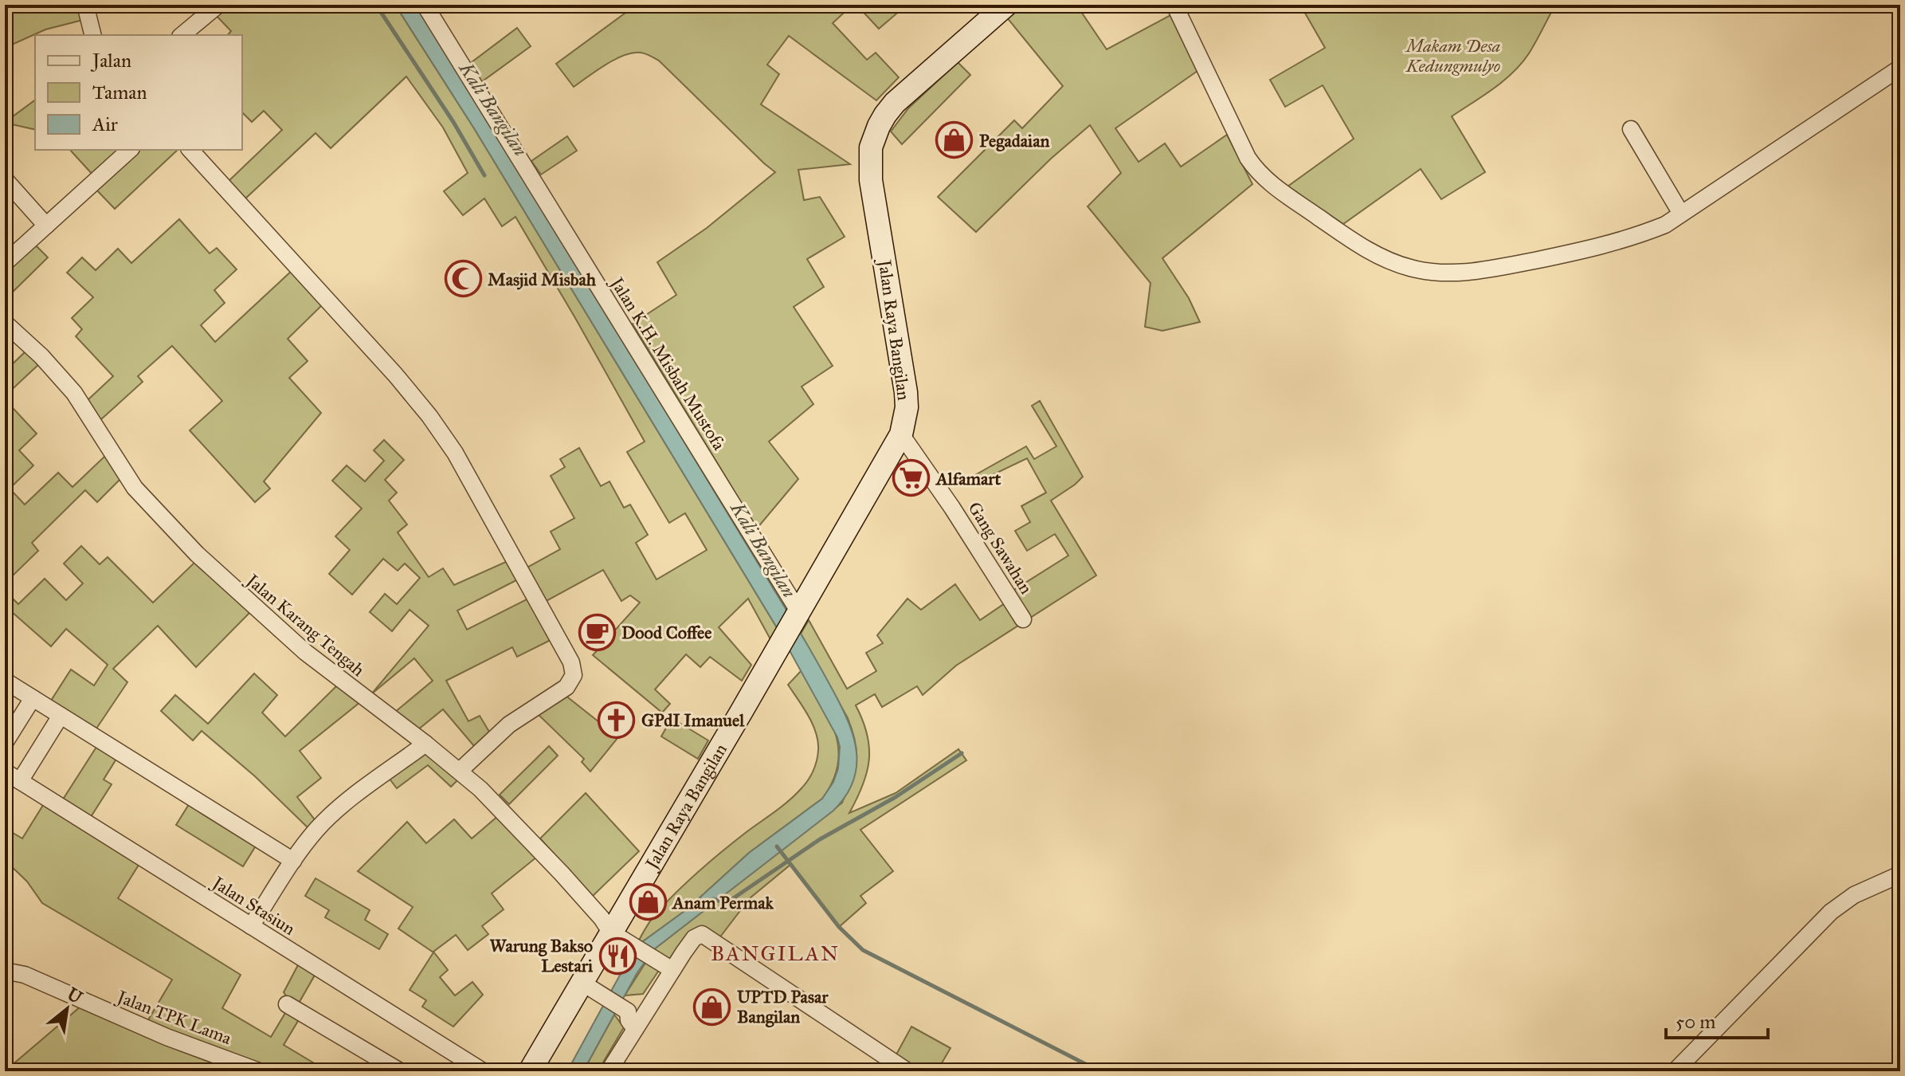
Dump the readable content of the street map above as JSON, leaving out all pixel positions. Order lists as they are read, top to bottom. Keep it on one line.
{"streets":{"main road":["Jalan Raya Bangilan"],"street":["Jalan K.H. Misbah Mustofa","Gang Sawahan","Jalan Karang Tengah","Jalan Stasiun","Jalan TPK Lama"]},"crossings":[["Jalan Raya Bangilan","Jalan K.H. Misbah Mustofa"],["Jalan Raya Bangilan","Gang Sawahan"],["Jalan Raya Bangilan","Jalan Karang Tengah"]],"districts":["BANGILAN"],"water":["Kali Bangilan"],"parks":["Makam Desa Kedungmulyo"],"places":{"shop":["Pegadaian","Anam Permak","UPTD Pasar Bangilan"],"mosque":["Masjid Misbah"],"supermarket":["Alfamart"],"cafe":["Dood Coffee"],"church":["GPdI Imanuel"],"restaurant":["Warung Bakso Lestari"]},"legend":["Jalan","Taman","Air"],"scale_bar":"50 m","north":"top right"}
